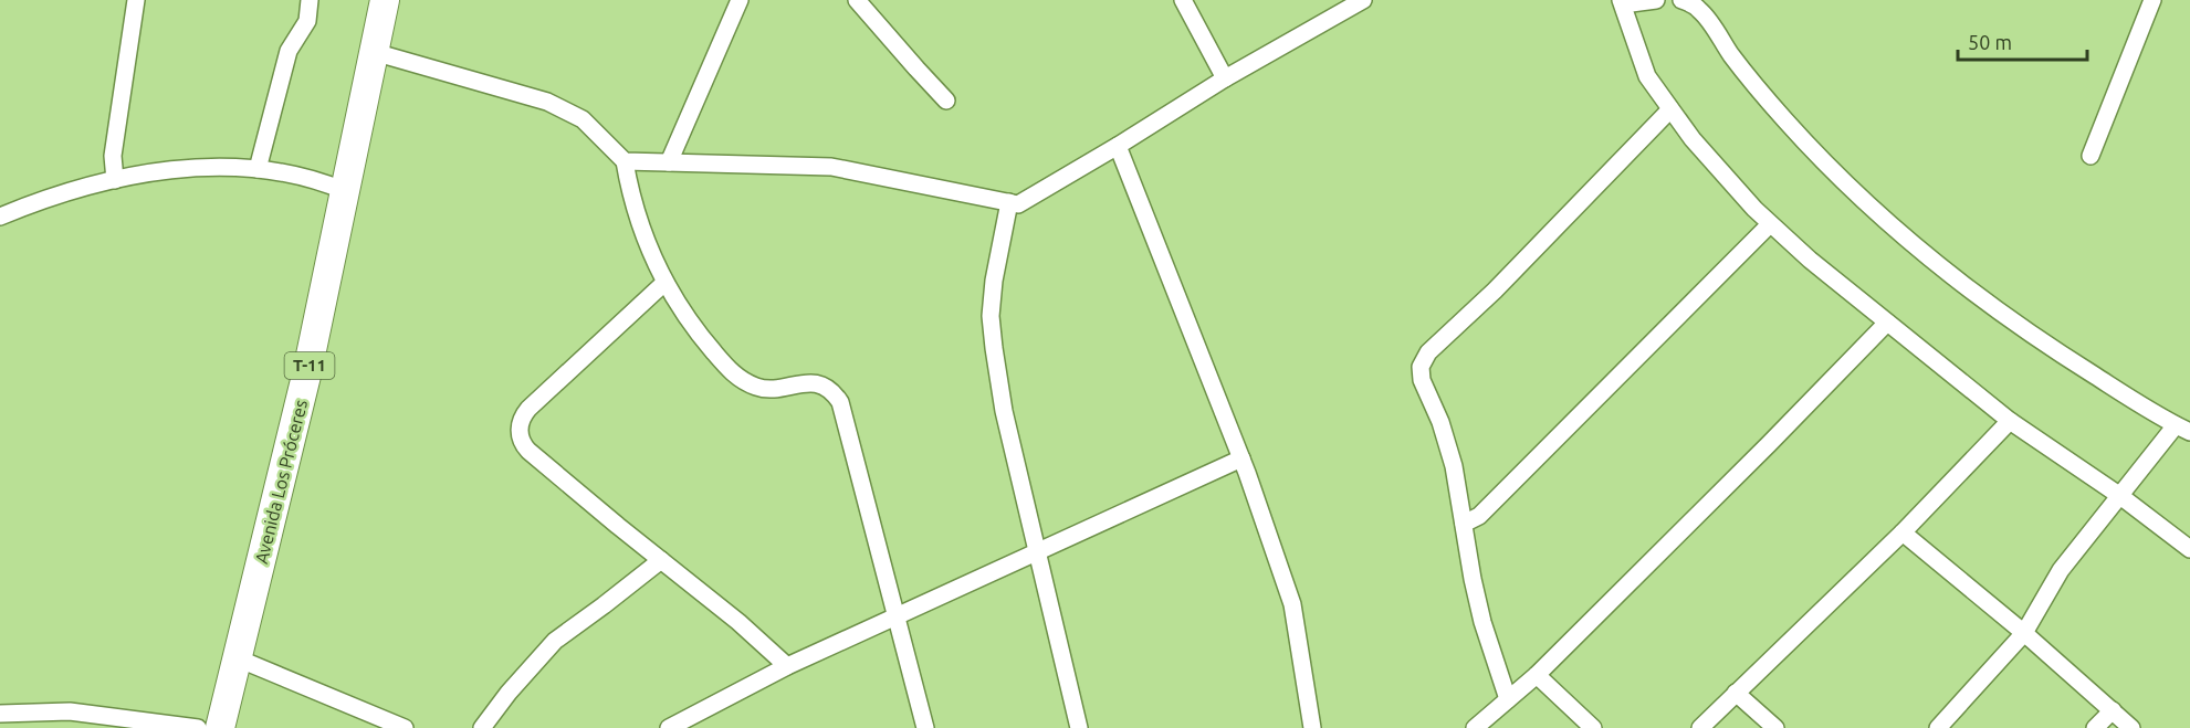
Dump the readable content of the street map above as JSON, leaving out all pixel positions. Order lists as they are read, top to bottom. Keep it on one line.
{"streets":{"highway":["T-11","Avenida Los Próceres"]},"scale_bar":"50 m"}
